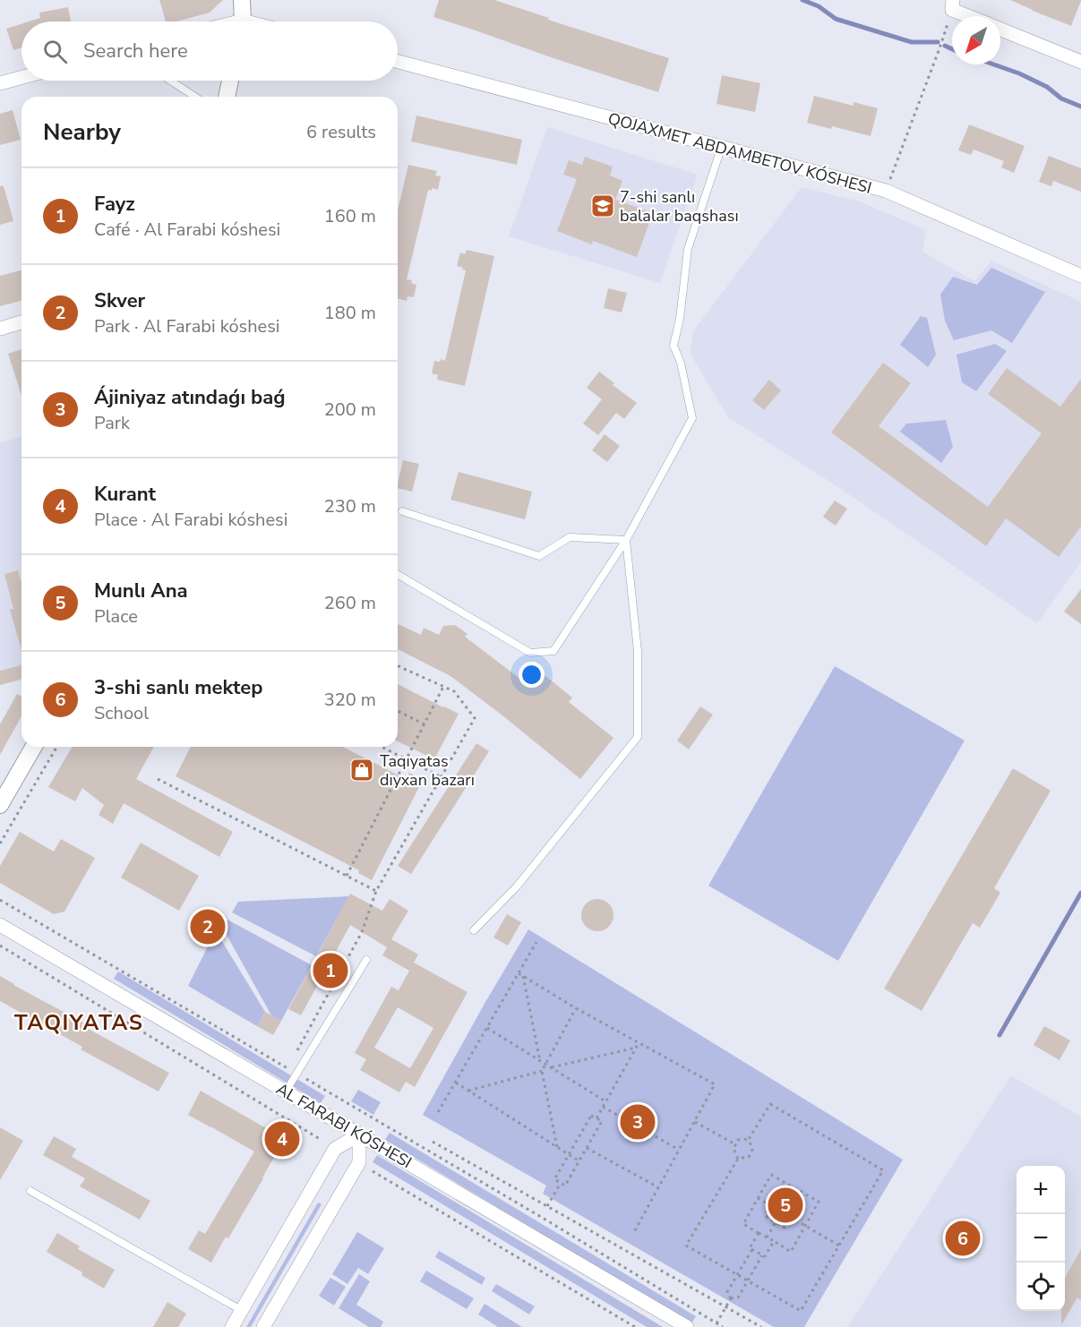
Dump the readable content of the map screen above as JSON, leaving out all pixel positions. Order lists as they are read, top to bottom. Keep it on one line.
{"streets":{"street":["QOJAXMET ABDAMBETOV KÓSHESI","AL FARABI KÓSHESI"]},"districts":["TAQIYATAS"],"places":{"school or university":["7-shi sanlı balalar baqshası"],"shop":["Taqıyatas dıyxan bazarı"]},"north":"bottom left","page":{"search":"Search here","heading":["Nearby","6 results"],"list":[{"mark":"1","name":"Fayz","note":"Café · Al Farabi kóshesi","value":"160 m"},{"mark":"2","name":"Skver","note":"Park · Al Farabi kóshesi","value":"180 m"},{"mark":"3","name":"Ájiniyaz atındaǵı baǵ","note":"Park","value":"200 m"},{"mark":"4","name":"Kurant","note":"Place · Al Farabi kóshesi","value":"230 m"},{"mark":"5","name":"Munlı Ana","note":"Place","value":"260 m"},{"mark":"6","name":"3-shi sanlı mektep","note":"School","value":"320 m"}],"pins":["2","1","3","4","5","6"],"map_buttons":["+","−"]}}
